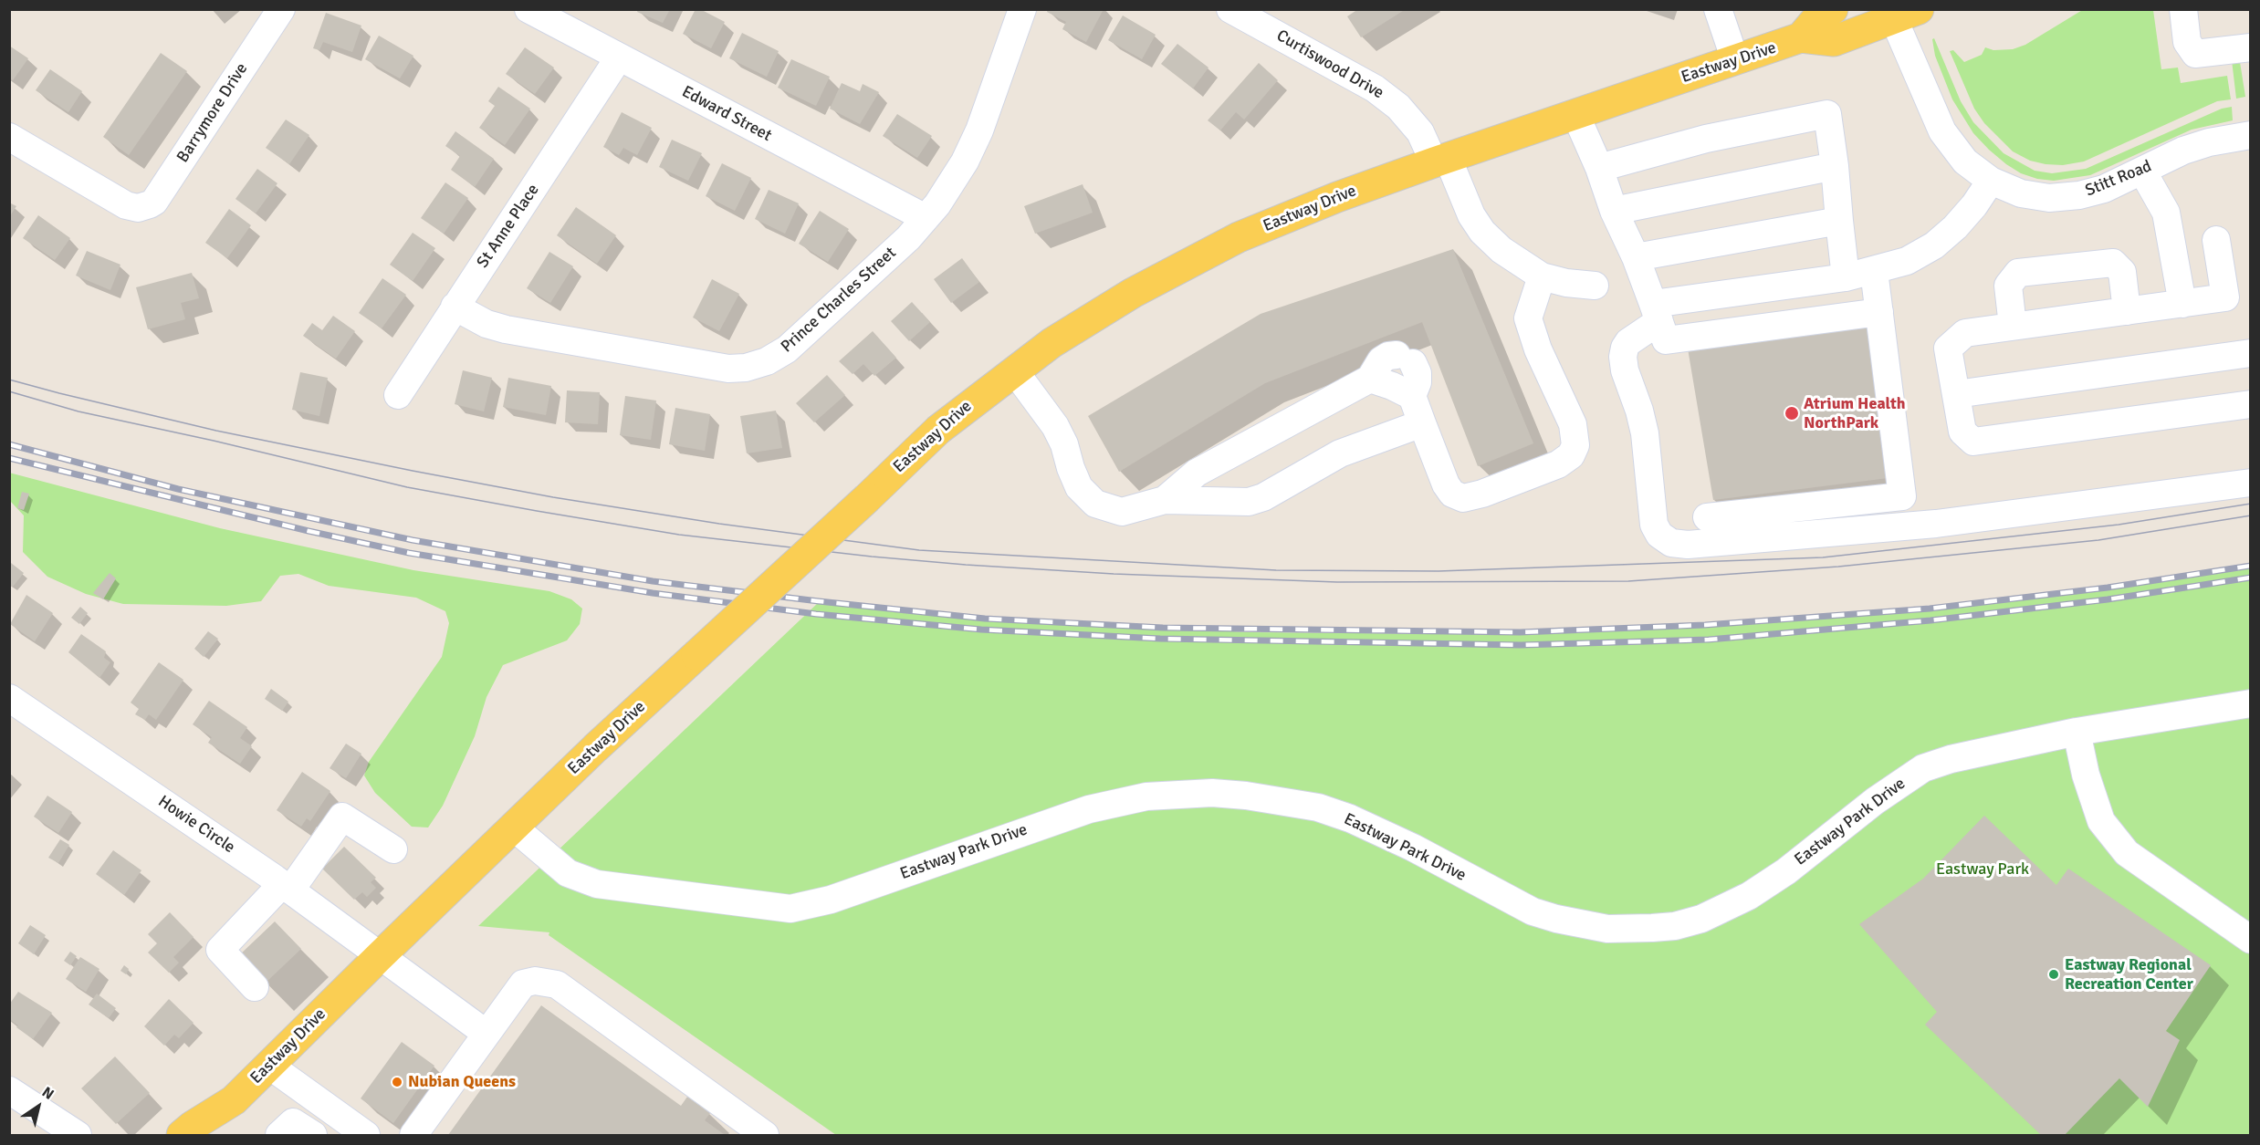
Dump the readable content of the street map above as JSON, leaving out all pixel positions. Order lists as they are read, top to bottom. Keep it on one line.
{"streets":{"main road":["Eastway Drive"],"street":["Curtiswood Drive","Barrymore Drive","Edward Street","Stitt Road","St Anne Place","Prince Charles Street","Eastway Park Drive","Howie Circle"]},"crossings":[["Eastway Drive","Curtiswood Drive"],["Eastway Drive","Stitt Road"],["Eastway Drive","Eastway Park Drive"],["Eastway Drive","Howie Circle"],["Edward Street","St Anne Place"],["Edward Street","Prince Charles Street"],["St Anne Place","Prince Charles Street"]],"parks":["Eastway Park"],"places":["Atrium Health NorthPark","Eastway Regional Recreation Center","Nubian Queens"],"north":"top right"}
